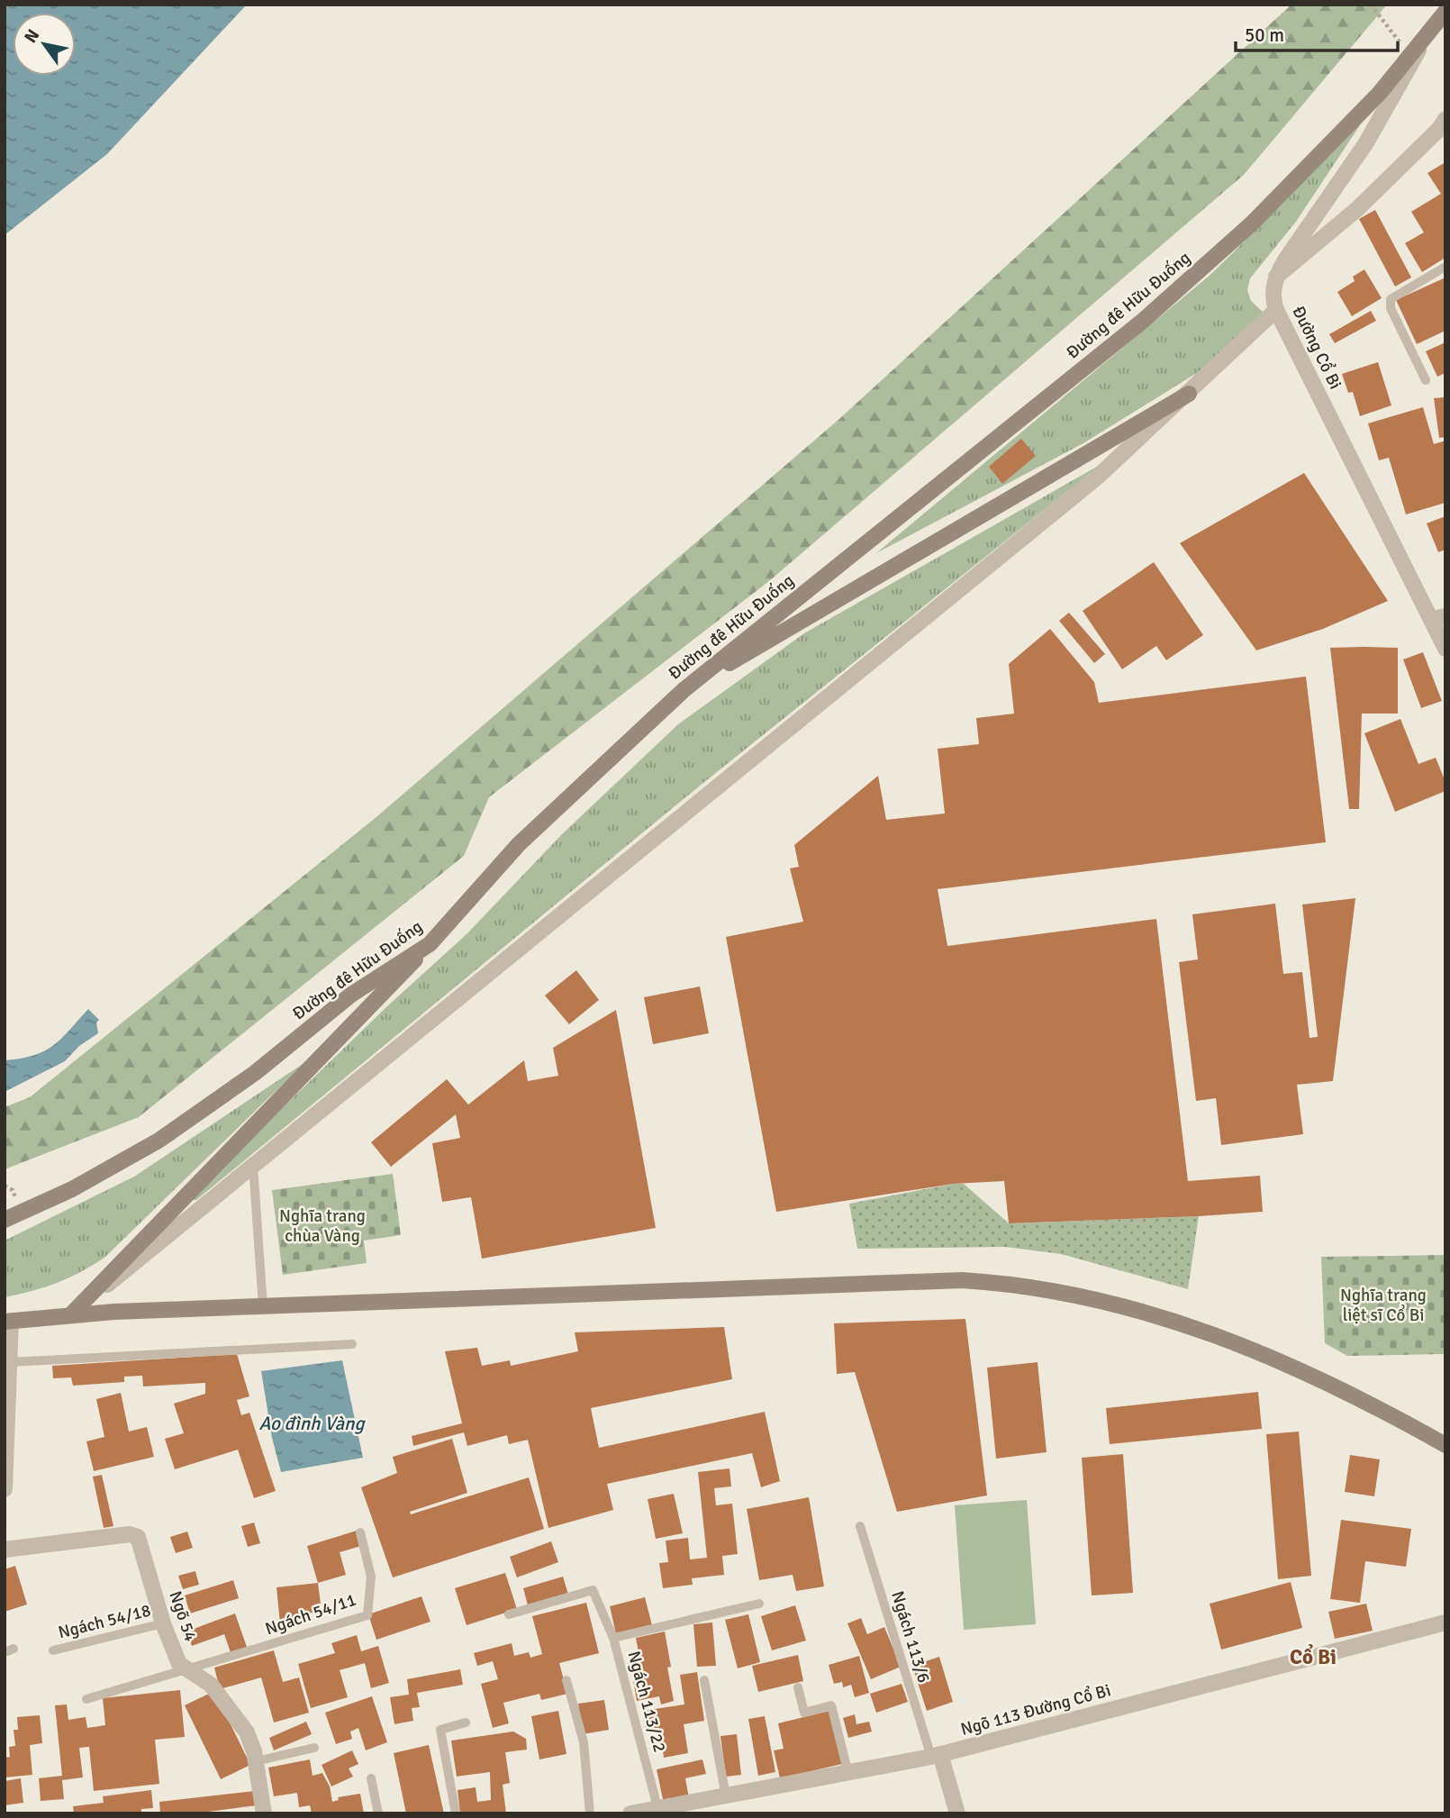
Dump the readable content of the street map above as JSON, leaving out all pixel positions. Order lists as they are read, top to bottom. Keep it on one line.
{"streets":{"main road":["Đường đê Hữu Đuống"],"street":["Đường Cổ Bi","Ngõ 54","Ngõ 113 Đường Cổ Bi"],"lane":["Ngách 54/11","Ngách 54/18","Ngách 113/6","Ngách 113/22"]},"crossings":[["Ngách 54/11","Ngõ 54"],["Ngõ 54","Ngách 54/18"],["Ngách 113/6","Ngõ 113 Đường Cổ Bi"],["Ngách 113/22","Ngõ 113 Đường Cổ Bi"]],"districts":["Cổ Bi"],"water":["Ao đình Vàng"],"parks":["Nghĩa trang chùa Vàng","Nghĩa trang liệt sĩ Cổ Bi"],"scale_bar":"50 m","north":"top left"}
